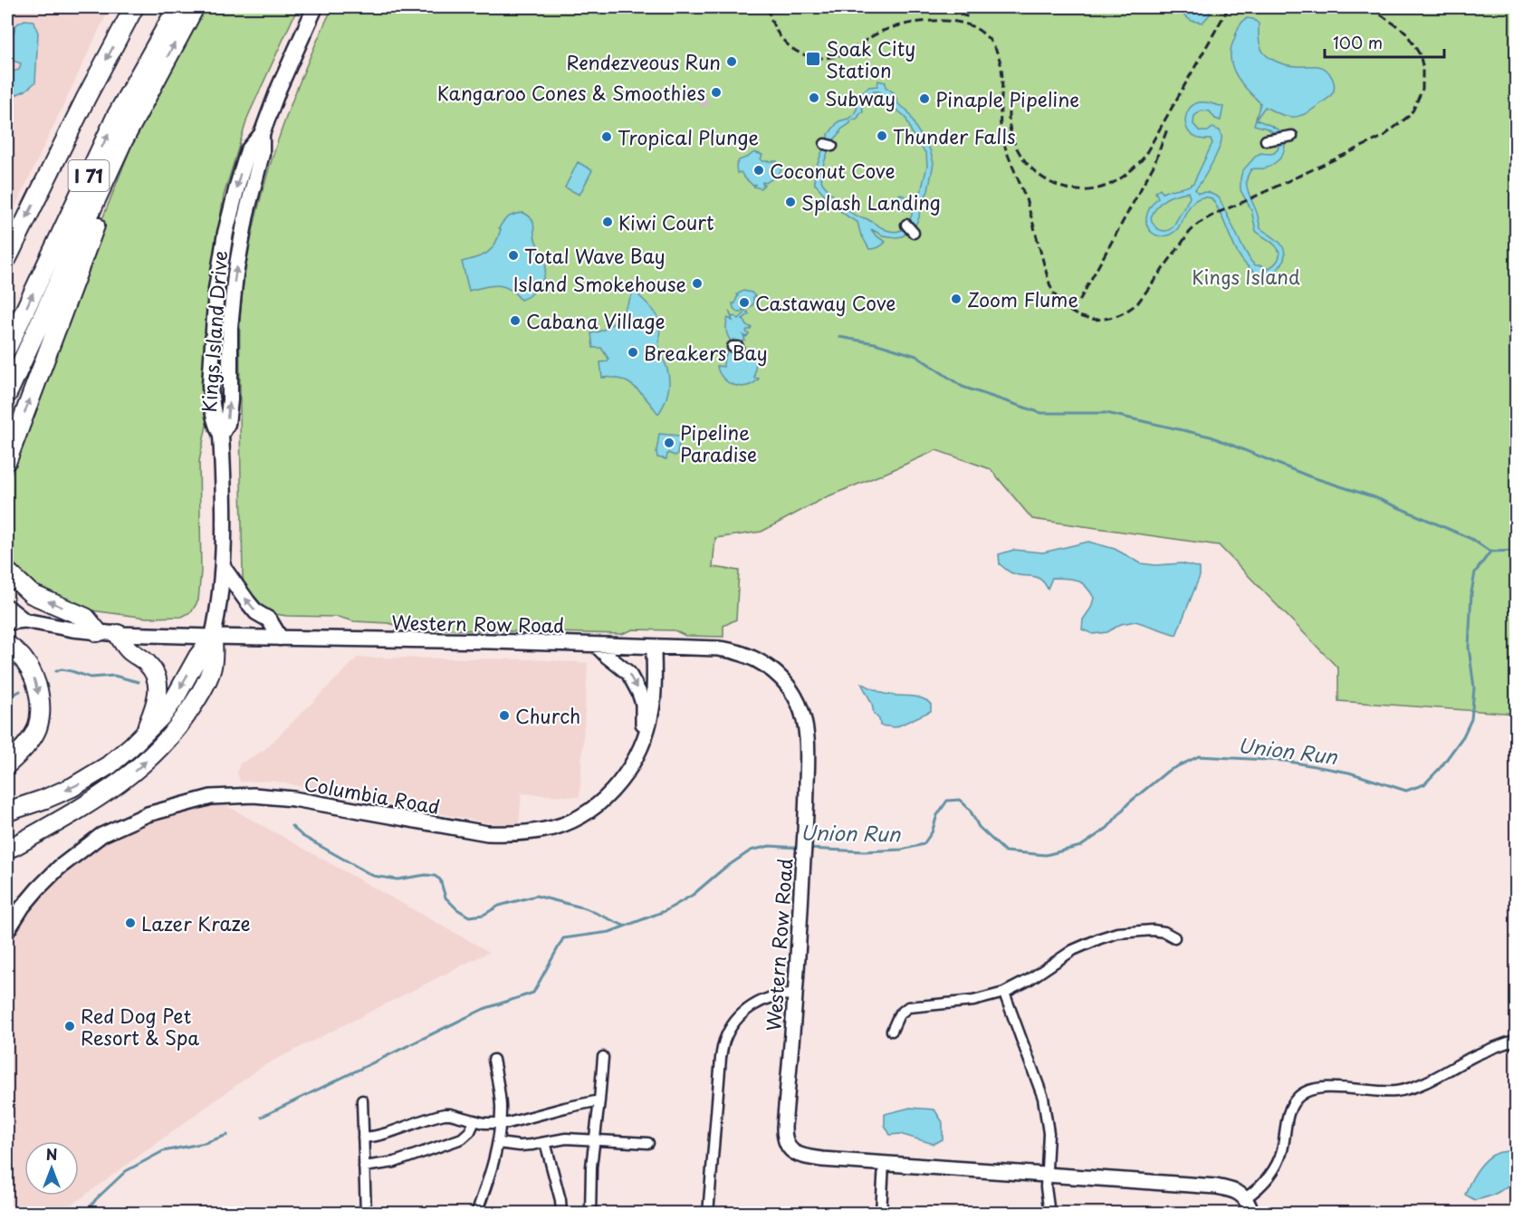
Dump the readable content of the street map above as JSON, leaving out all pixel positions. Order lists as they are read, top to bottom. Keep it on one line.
{"streets":{"highway":["I 71"],"main road":["Kings Island Drive"],"street":["Western Row Road","Columbia Road"]},"crossings":[["Kings Island Drive","Western Row Road"],["Western Row Road","Columbia Road"]],"water":["Union Run"],"parks":["Kings Island"],"places":{"transit":["Soak City Station"],"other":["Rendezveous Run","Kangaroo Cones & Smoothies","Subway","Pinaple Pipeline","Thunder Falls","Tropical Plunge","Coconut Cove","Splash Landing","Kiwi Court","Total Wave Bay","Island Smokehouse","Zoom Flume","Castaway Cove","Cabana Village","Breakers Bay","Pipeline Paradise","Church","Lazer Kraze","Red Dog Pet Resort & Spa"]},"scale_bar":"100 m","north":"top"}
